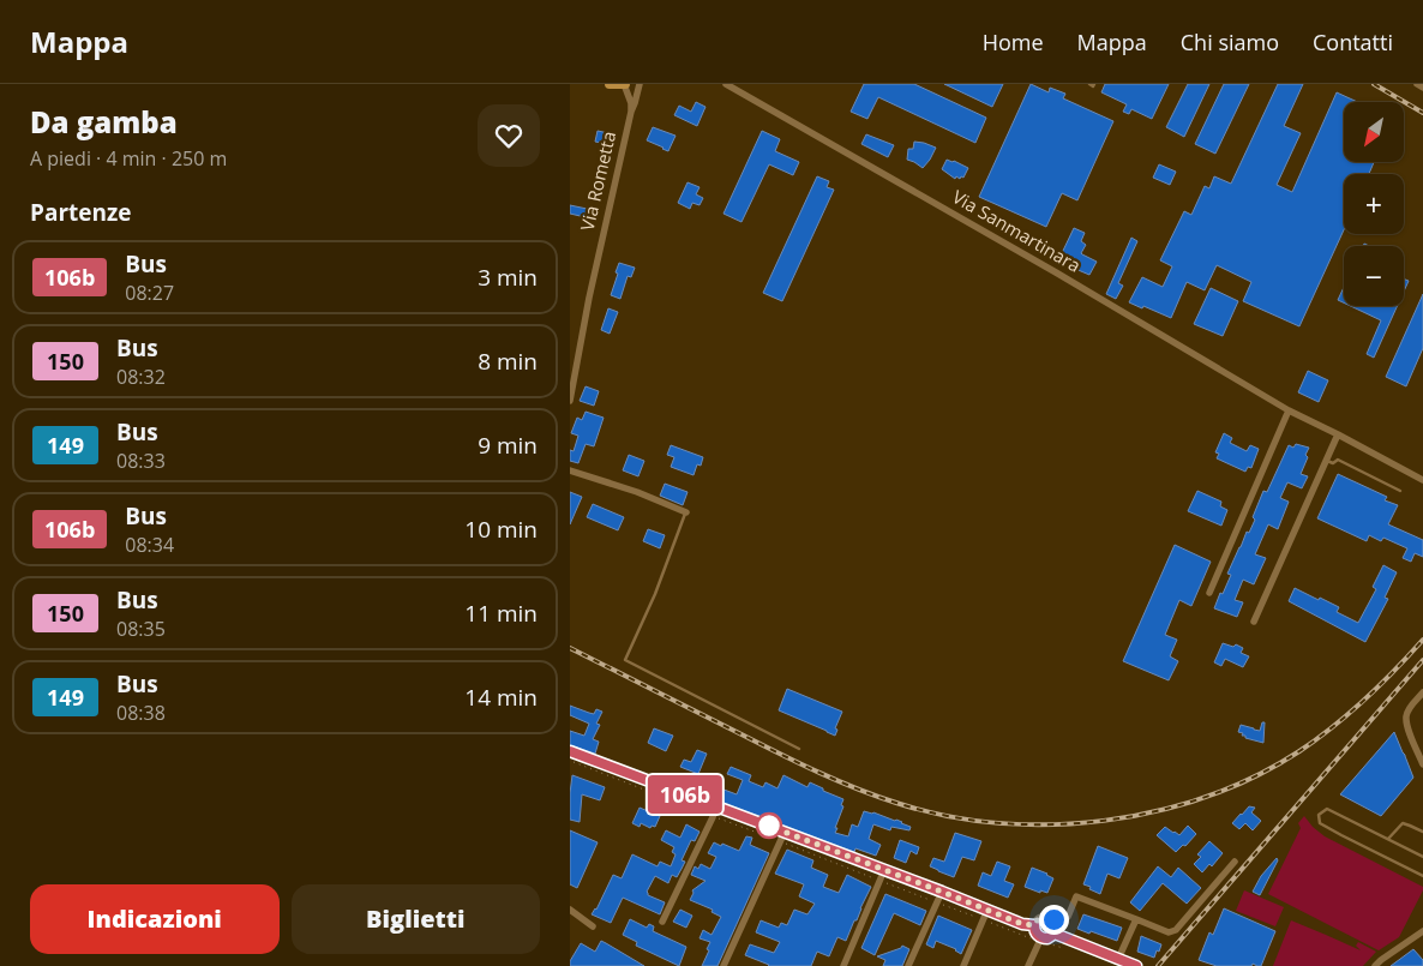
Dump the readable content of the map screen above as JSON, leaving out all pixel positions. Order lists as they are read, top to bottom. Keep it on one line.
{"streets":{"street":["Via Rometta","Via Sanmartinara"]},"lines":["bus line 106b"],"north":"bottom left","page":{"header":"Mappa","nav":["Home","Mappa","Chi siamo","Contatti"],"heading":[["Da gamba","A piedi · 4 min · 250 m"],"Partenze"],"on_map":"106b","map_buttons":["+","−"],"list":[{"mark":"106b","name":"Bus","note":"08:27","value":"3 min"},{"mark":"150","name":"Bus","note":"08:32","value":"8 min"},{"mark":"149","name":"Bus","note":"08:33","value":"9 min"},{"mark":"106b","name":"Bus","note":"08:34","value":"10 min"},{"mark":"150","name":"Bus","note":"08:35","value":"11 min"},{"mark":"149","name":"Bus","note":"08:38","value":"14 min"}],"buttons":["Indicazioni","Biglietti"]}}
